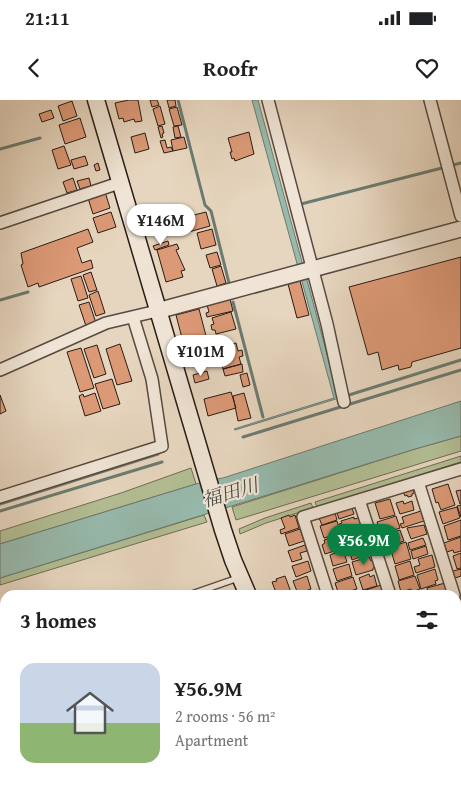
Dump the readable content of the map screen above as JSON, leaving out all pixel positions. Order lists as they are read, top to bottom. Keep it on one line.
{"water":["福田川"],"page":{"status":"21:11","header":"Roofr","price":["¥146M","¥101M","¥56.9M"],"heading":"3 homes","list":[{"name":"¥56.9M","note":"2 rooms · 56 m² · Apartment"}]}}
